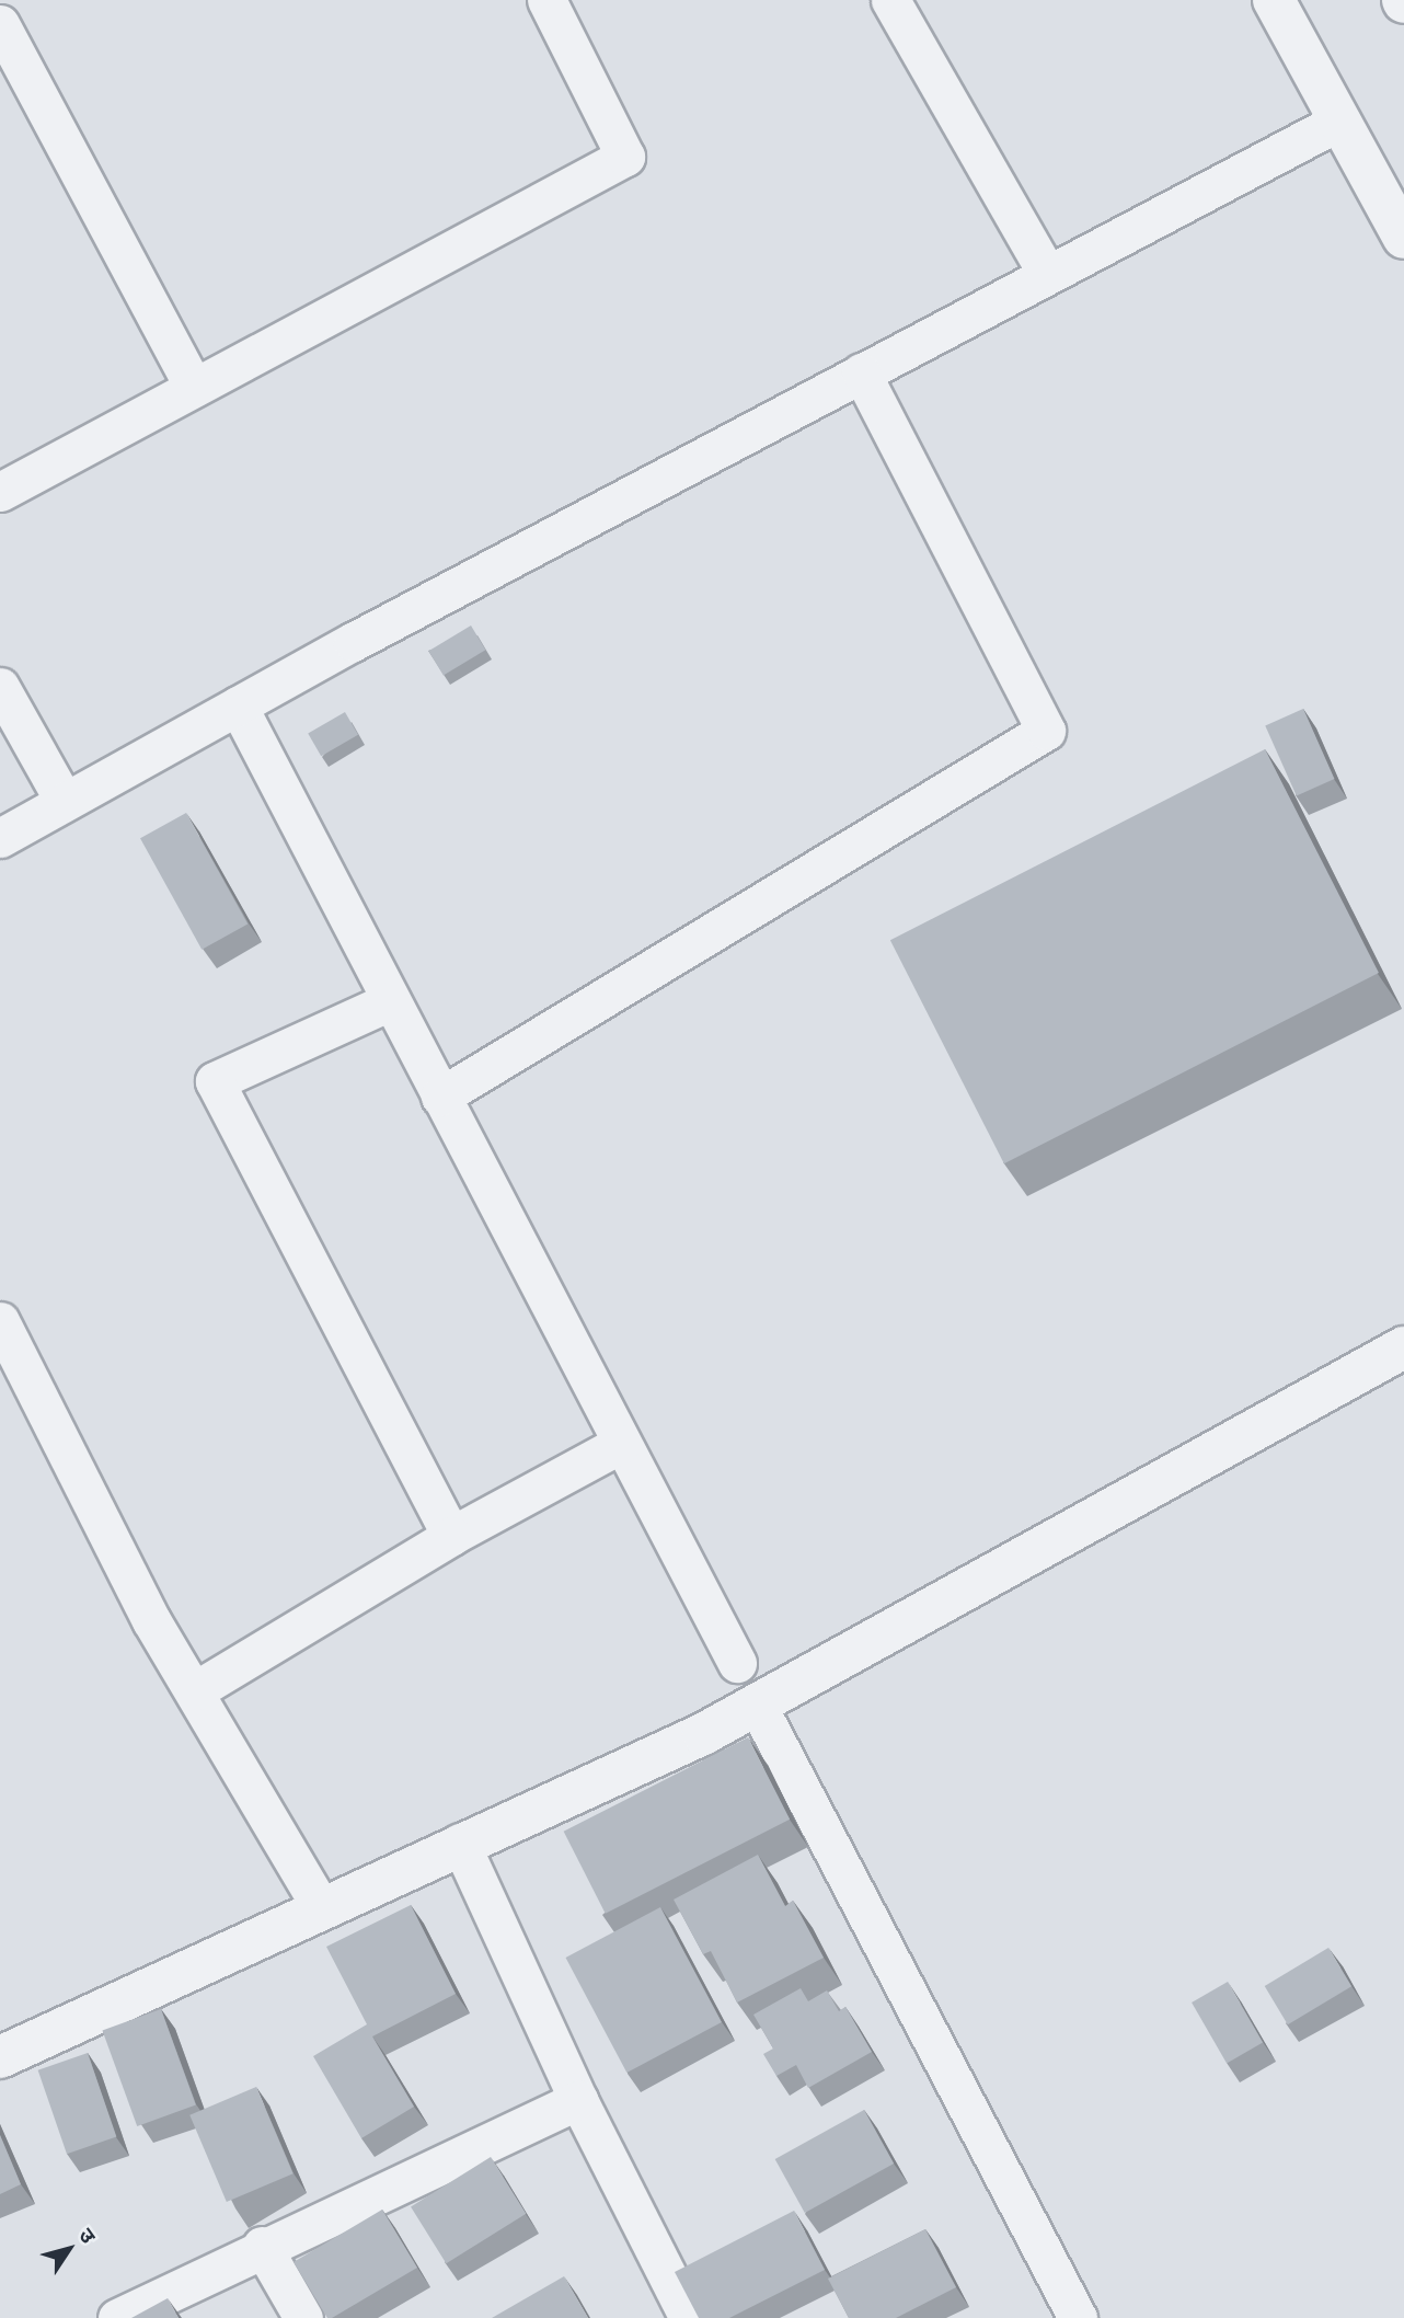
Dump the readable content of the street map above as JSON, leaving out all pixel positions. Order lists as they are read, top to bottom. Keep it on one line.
{"north":"top right"}
